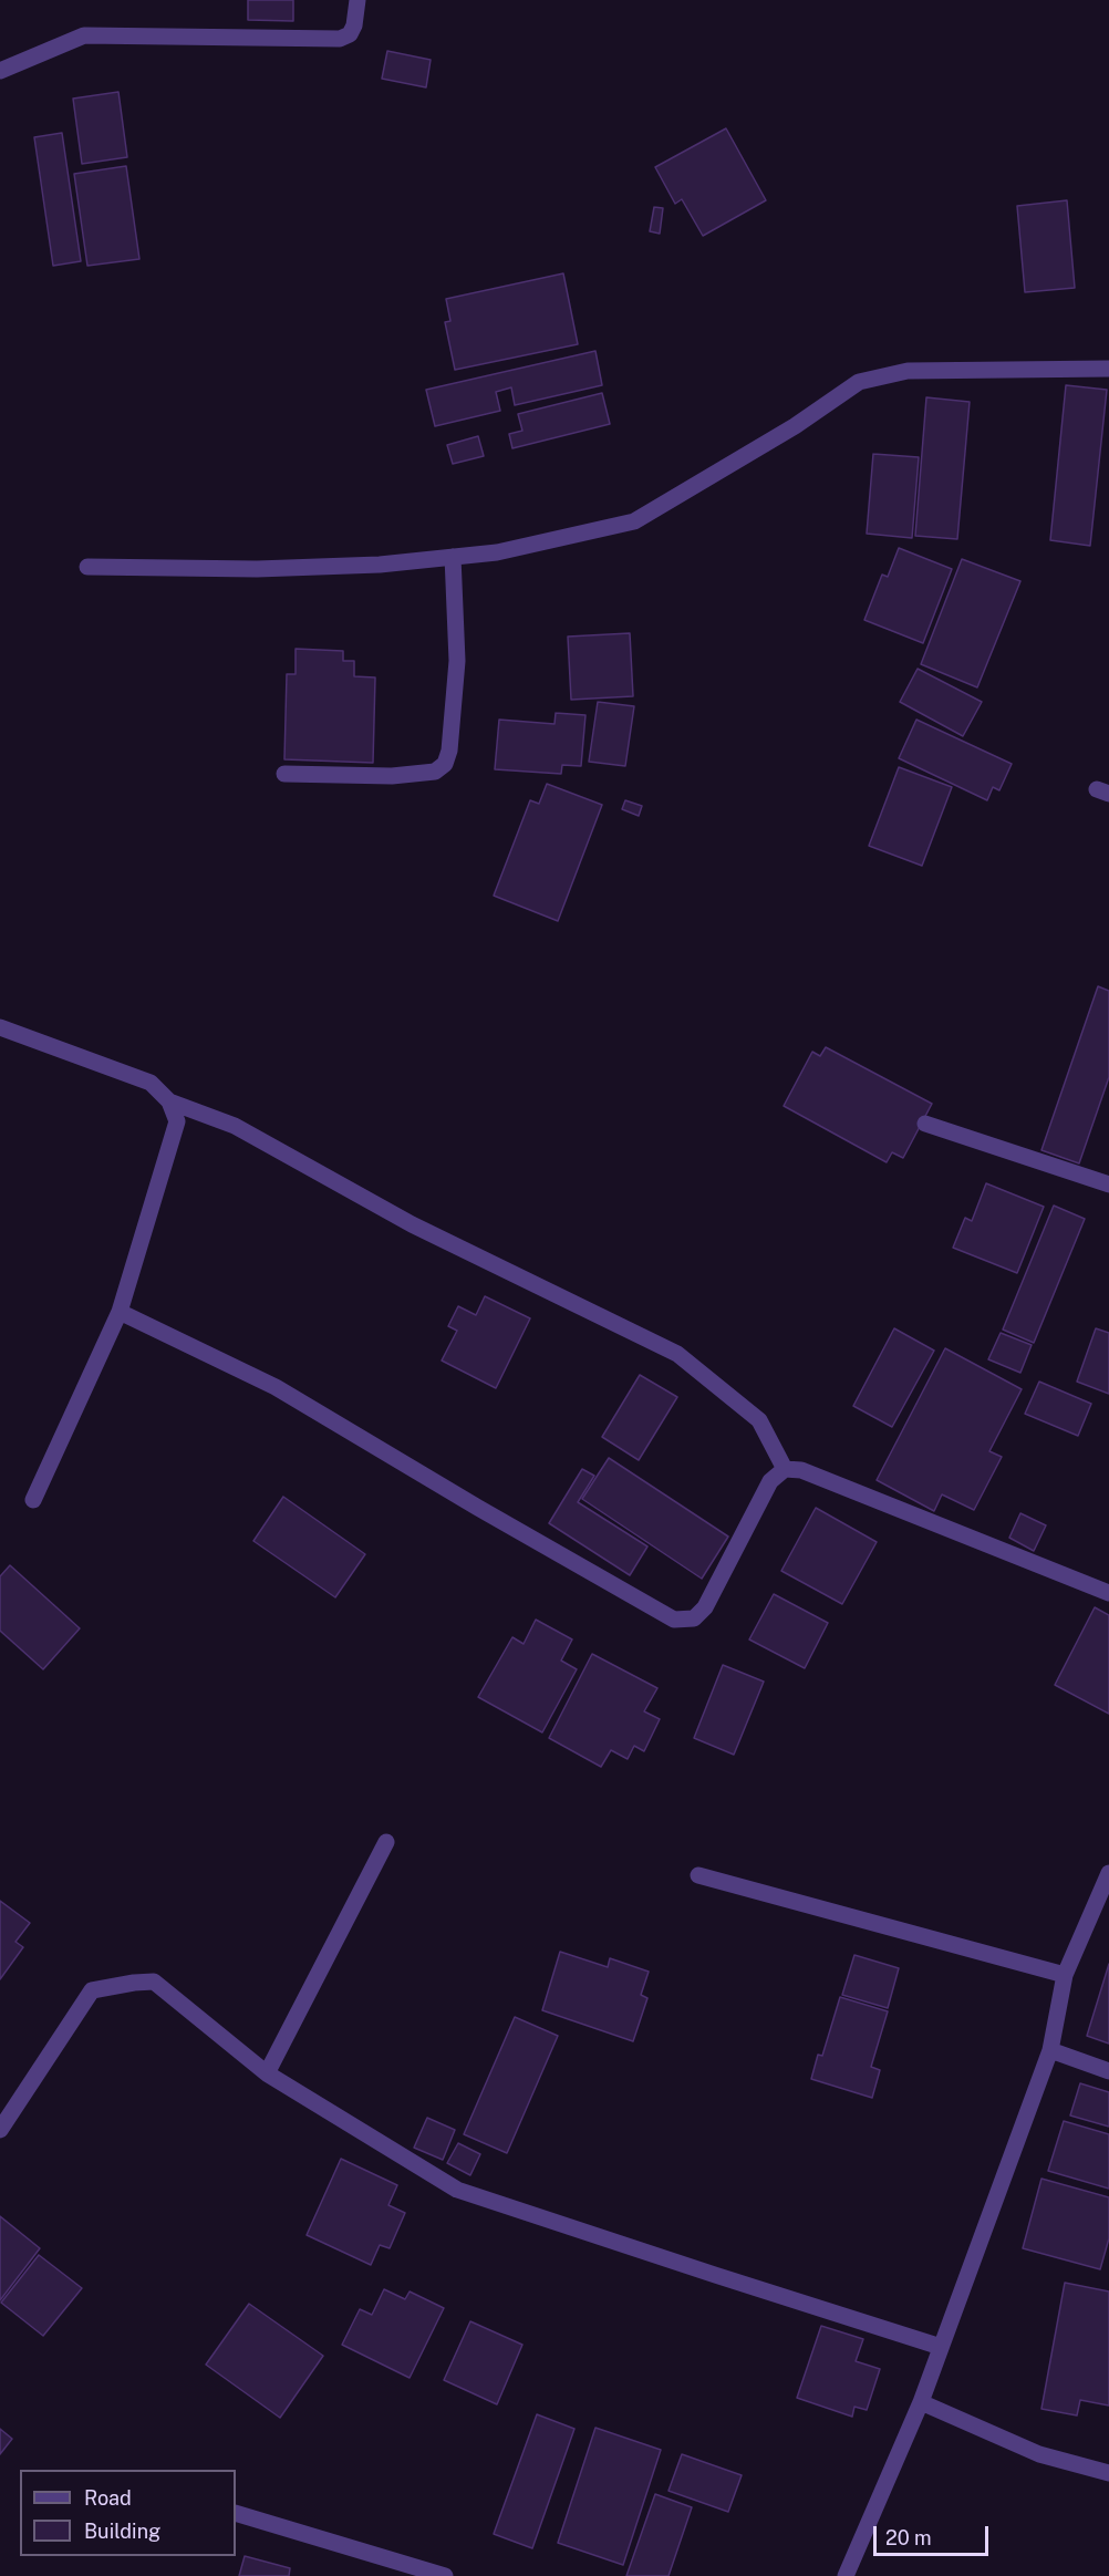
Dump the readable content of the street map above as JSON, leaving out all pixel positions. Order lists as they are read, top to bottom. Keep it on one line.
{"legend":["Road","Building"],"scale_bar":"20 m"}
